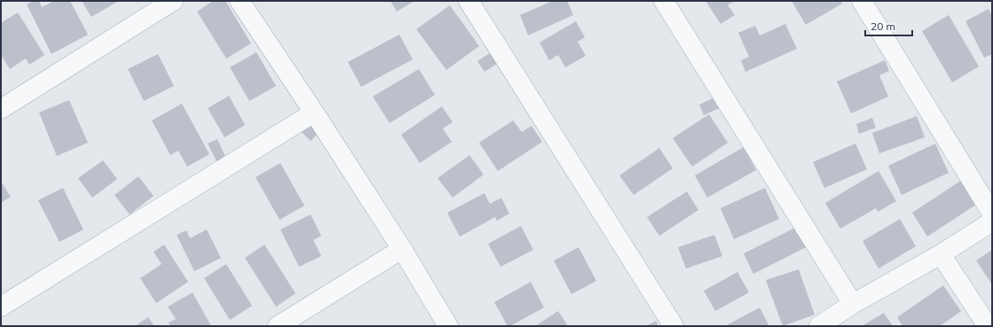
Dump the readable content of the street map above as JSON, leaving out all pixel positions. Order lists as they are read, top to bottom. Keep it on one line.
{"scale_bar":"20 m"}
